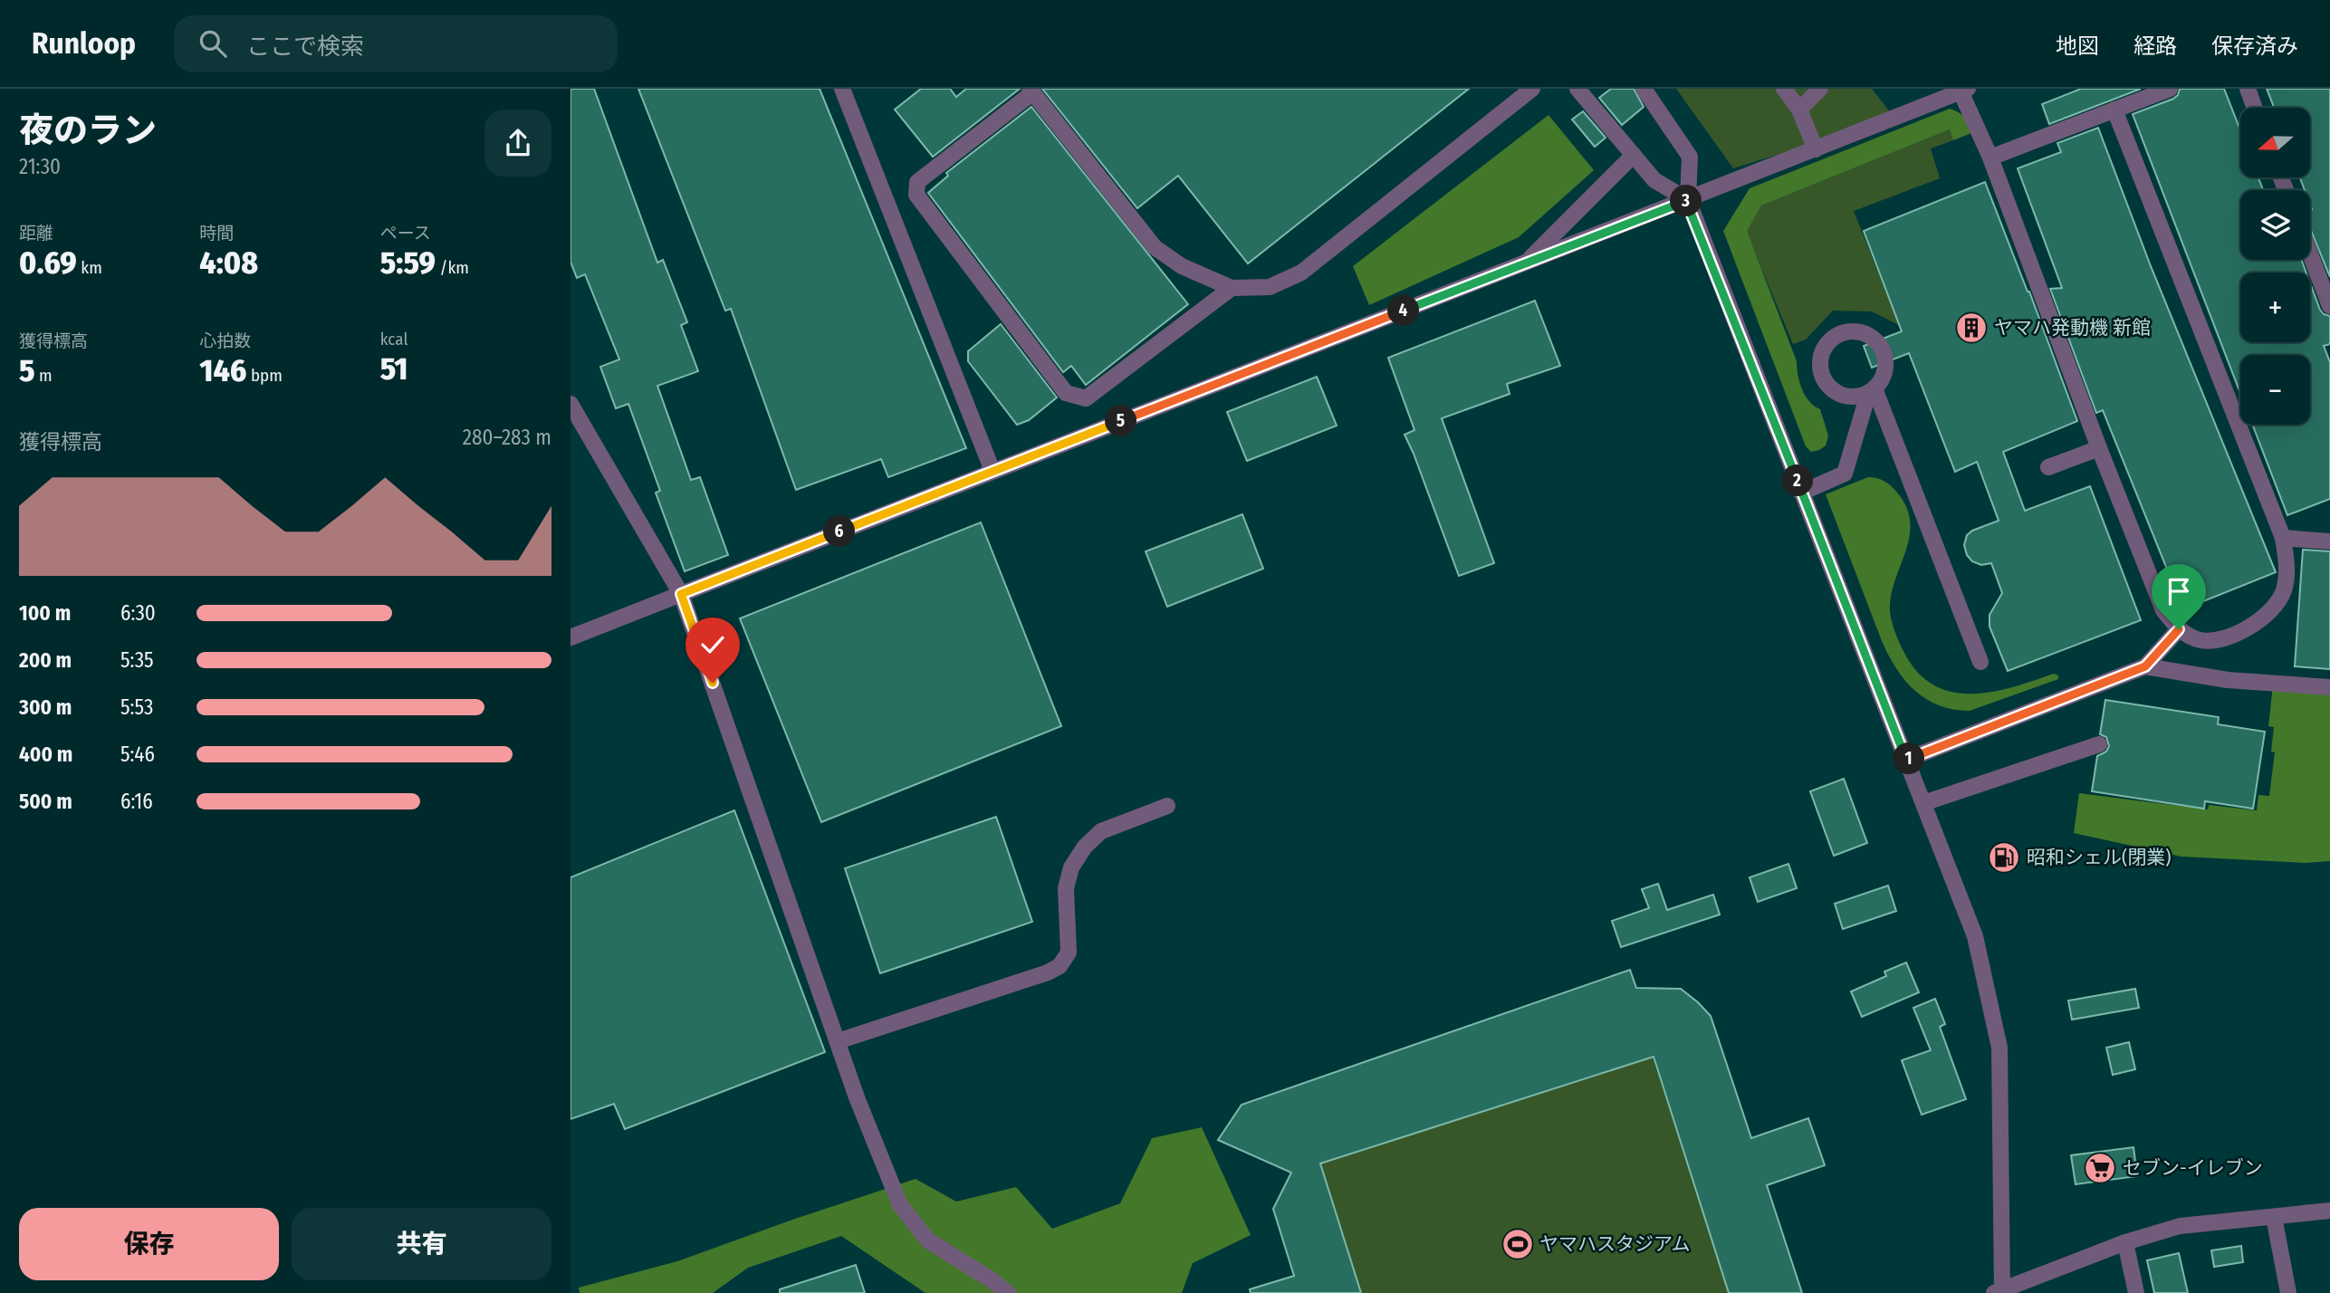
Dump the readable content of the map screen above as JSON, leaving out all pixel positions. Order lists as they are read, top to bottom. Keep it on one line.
{"places":{"building":["ヤマハ発動機 新館"],"fuel station":["昭和シェル(閉業)"],"supermarket":["セブン-イレブン"],"sports":["ヤマハスタジアム"]},"north":"left","page":{"header":"Runloop","search":"ここで検索","nav":["地図","経路","保存済み"],"heading":["夜のラン","21:30"],"map_buttons":["+","−"],"pins":["3","4","5","2","6","1"],"stats":[["距離","0.69 km"],["時間","4:08"],["ペース","5:59 /km"],["獲得標高","5 m"],["心拍数","146 bpm"],["kcal","51"]],"chart":["獲得標高","280–283 m"],"list":[{"name":"100 m","note":"6:30"},{"name":"200 m","note":"5:35"},{"name":"300 m","note":"5:53"},{"name":"400 m","note":"5:46"},{"name":"500 m","note":"6:16"}],"buttons":["保存","共有"]}}
